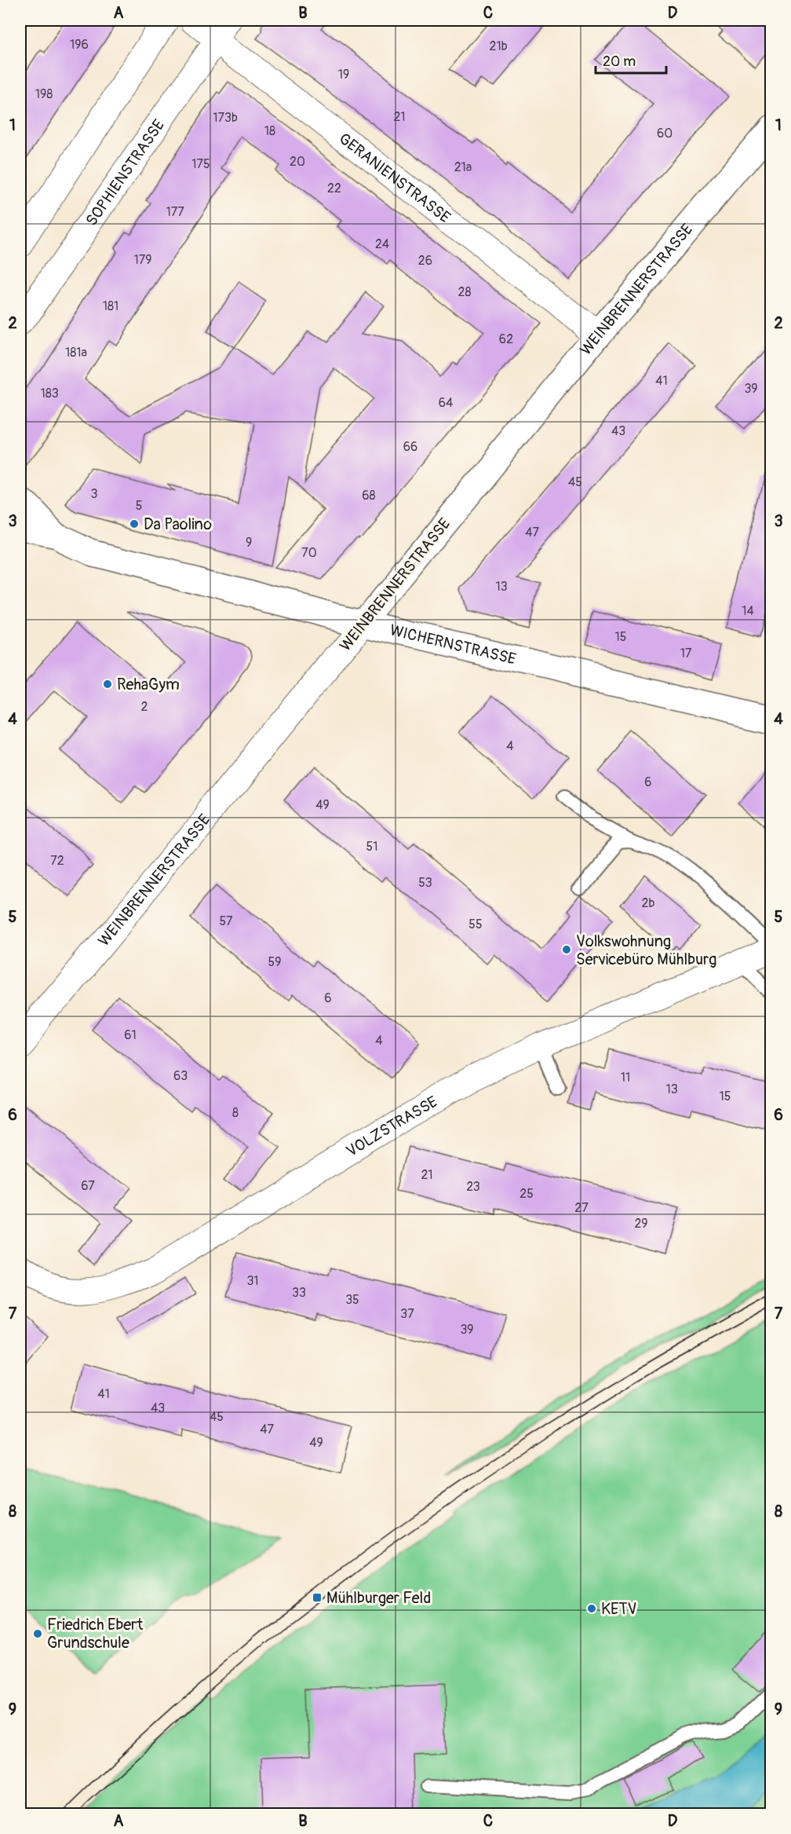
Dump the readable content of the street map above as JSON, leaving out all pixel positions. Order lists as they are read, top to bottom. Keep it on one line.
{"streets":{"street":["SOPHIENSTRASSE","GERANIENSTRASSE","WEINBRENNERSTRASSE","WICHERNSTRASSE","VOLZSTRASSE"]},"crossings":[["SOPHIENSTRASSE","GERANIENSTRASSE"],["GERANIENSTRASSE","WEINBRENNERSTRASSE"],["WEINBRENNERSTRASSE","WICHERNSTRASSE"]],"places":{"other":["Da Paolino","RehaGym","Volkswohnung Servicebüro Mühlburg","KETV","Friedrich Ebert Grundschule"],"transit":["Mühlburger Feld"]},"house_numbers":["196","21b","19","198","21","173b","18","60","20","175","21a","22","177","24","179","26","28","181","62","181a","41","39","183","64","43","66","45","3","68","5","47","9","70","13","14","15","17","2","4","6","49","51","72","53","2b","57","55","59","6","61","4","63","11","13","15","8","21","67","23","25","27","29","31","33","35","37","39","41","43","45","47","49"],"scale_bar":"20 m","grid":{"columns":["A","B","C","D"],"rows":["1","2","3","4","5","6","7","8","9"]}}
